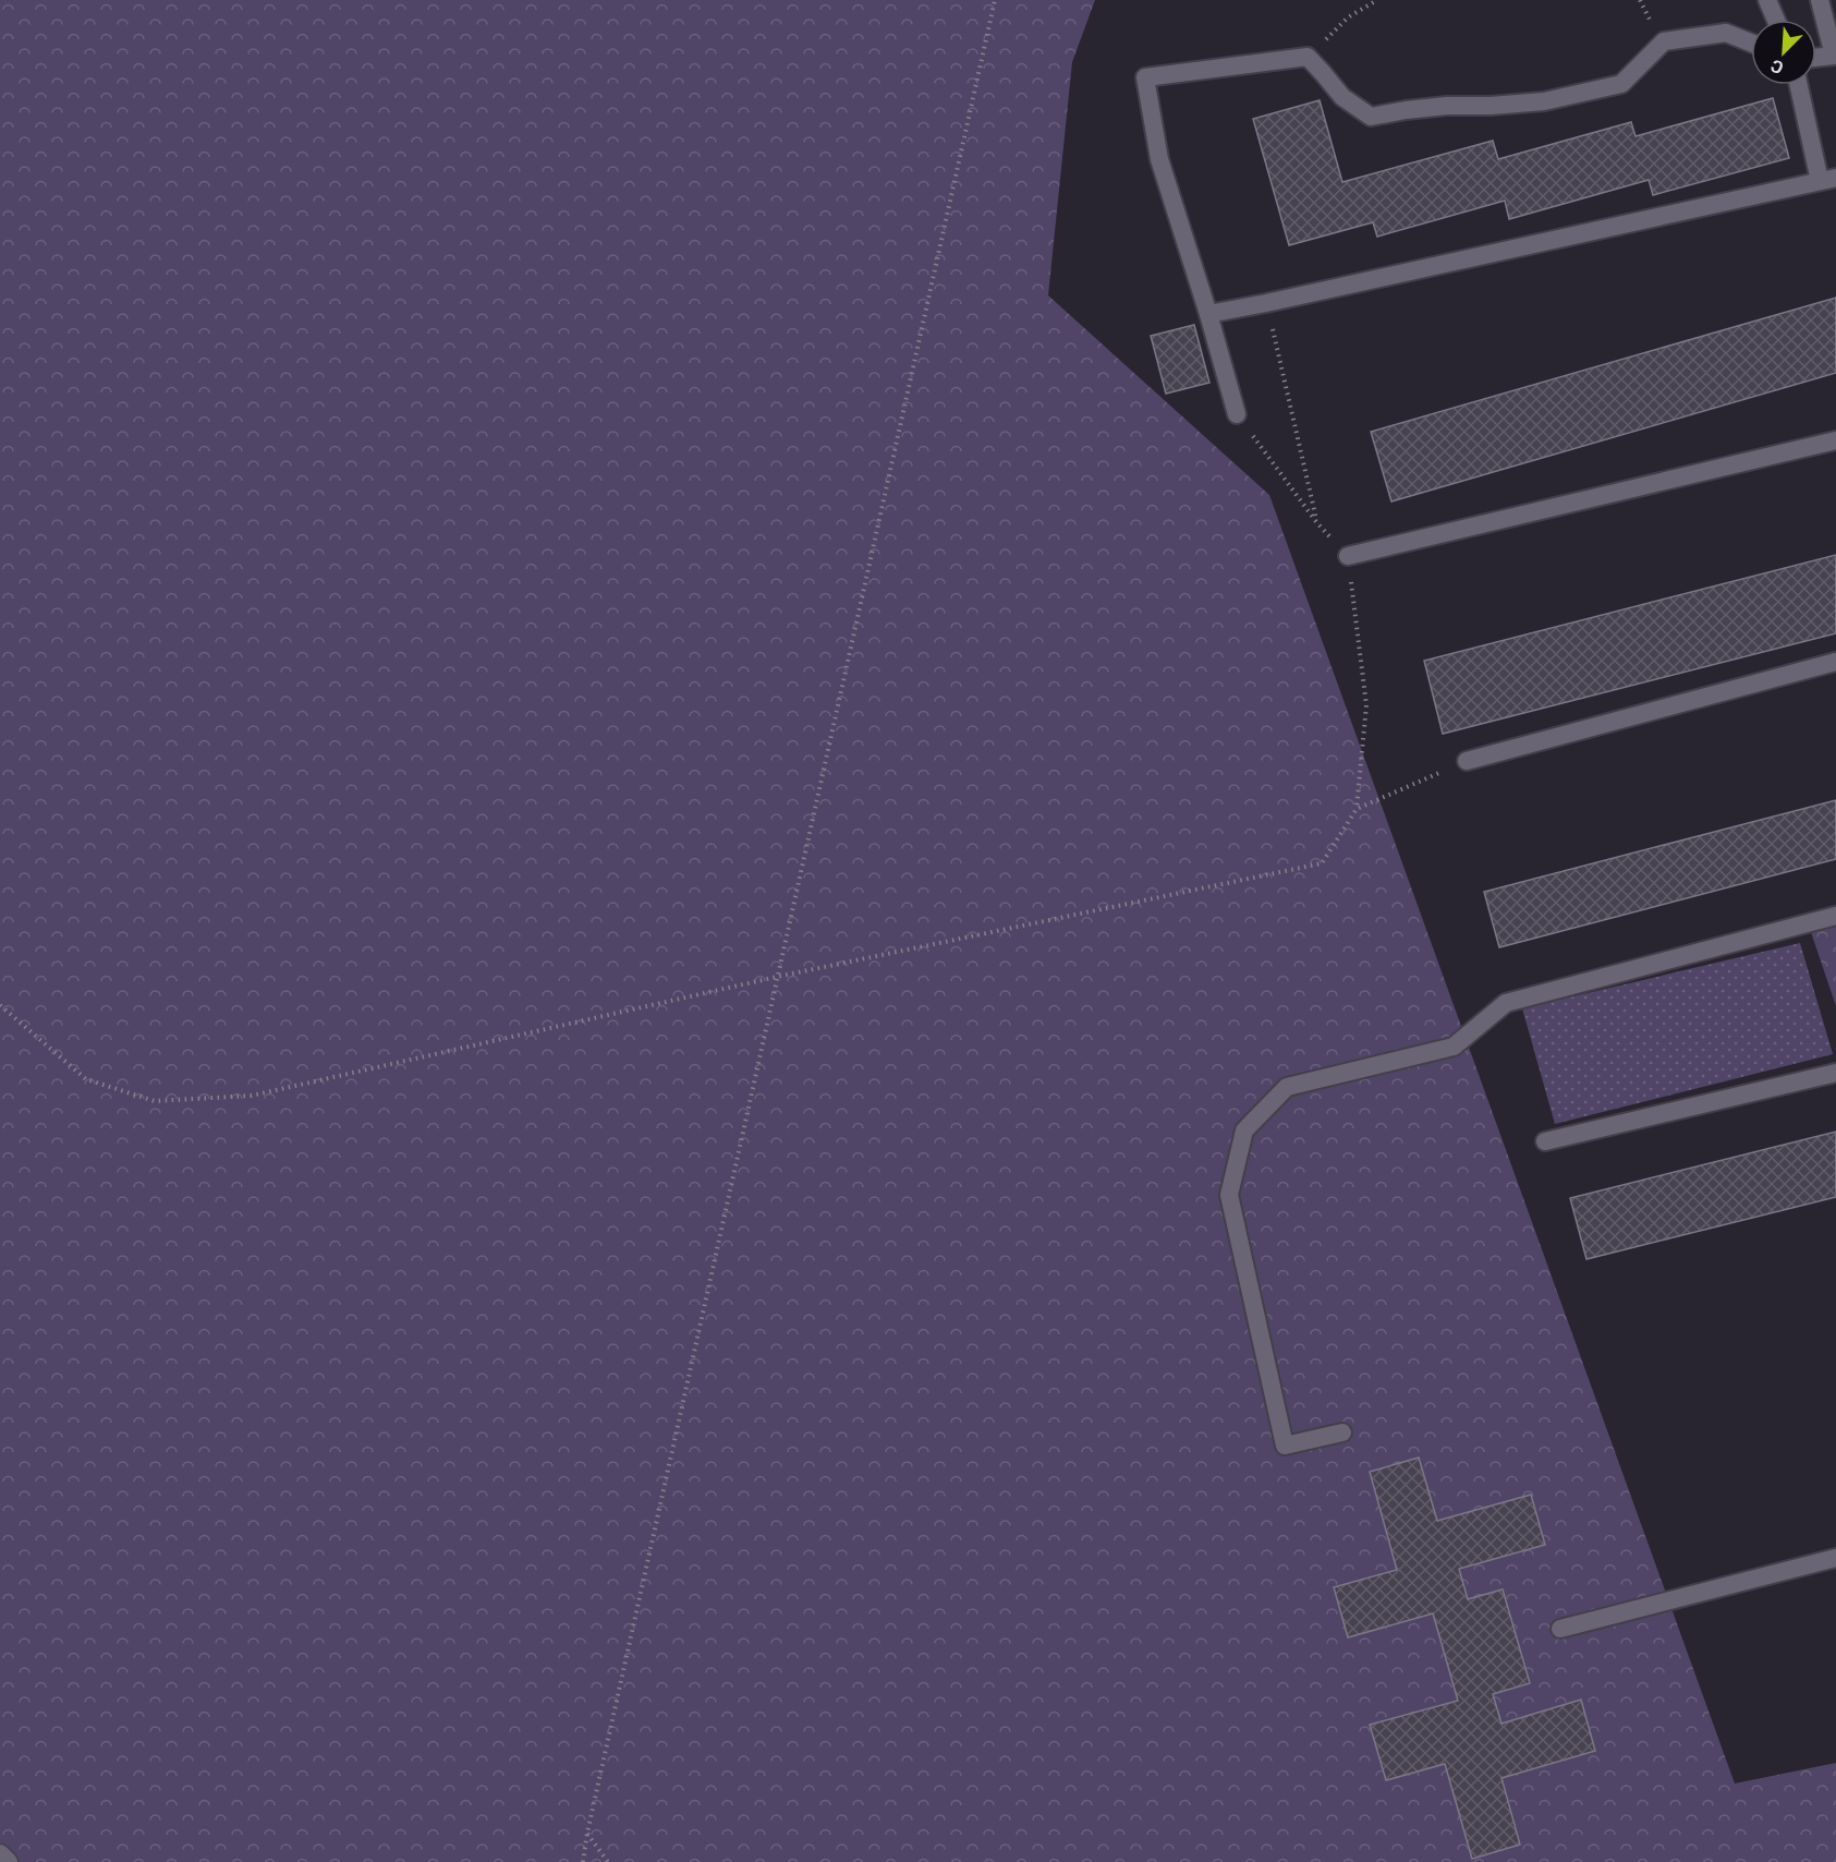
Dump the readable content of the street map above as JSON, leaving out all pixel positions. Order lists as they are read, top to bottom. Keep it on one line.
{"north":"bottom left"}
